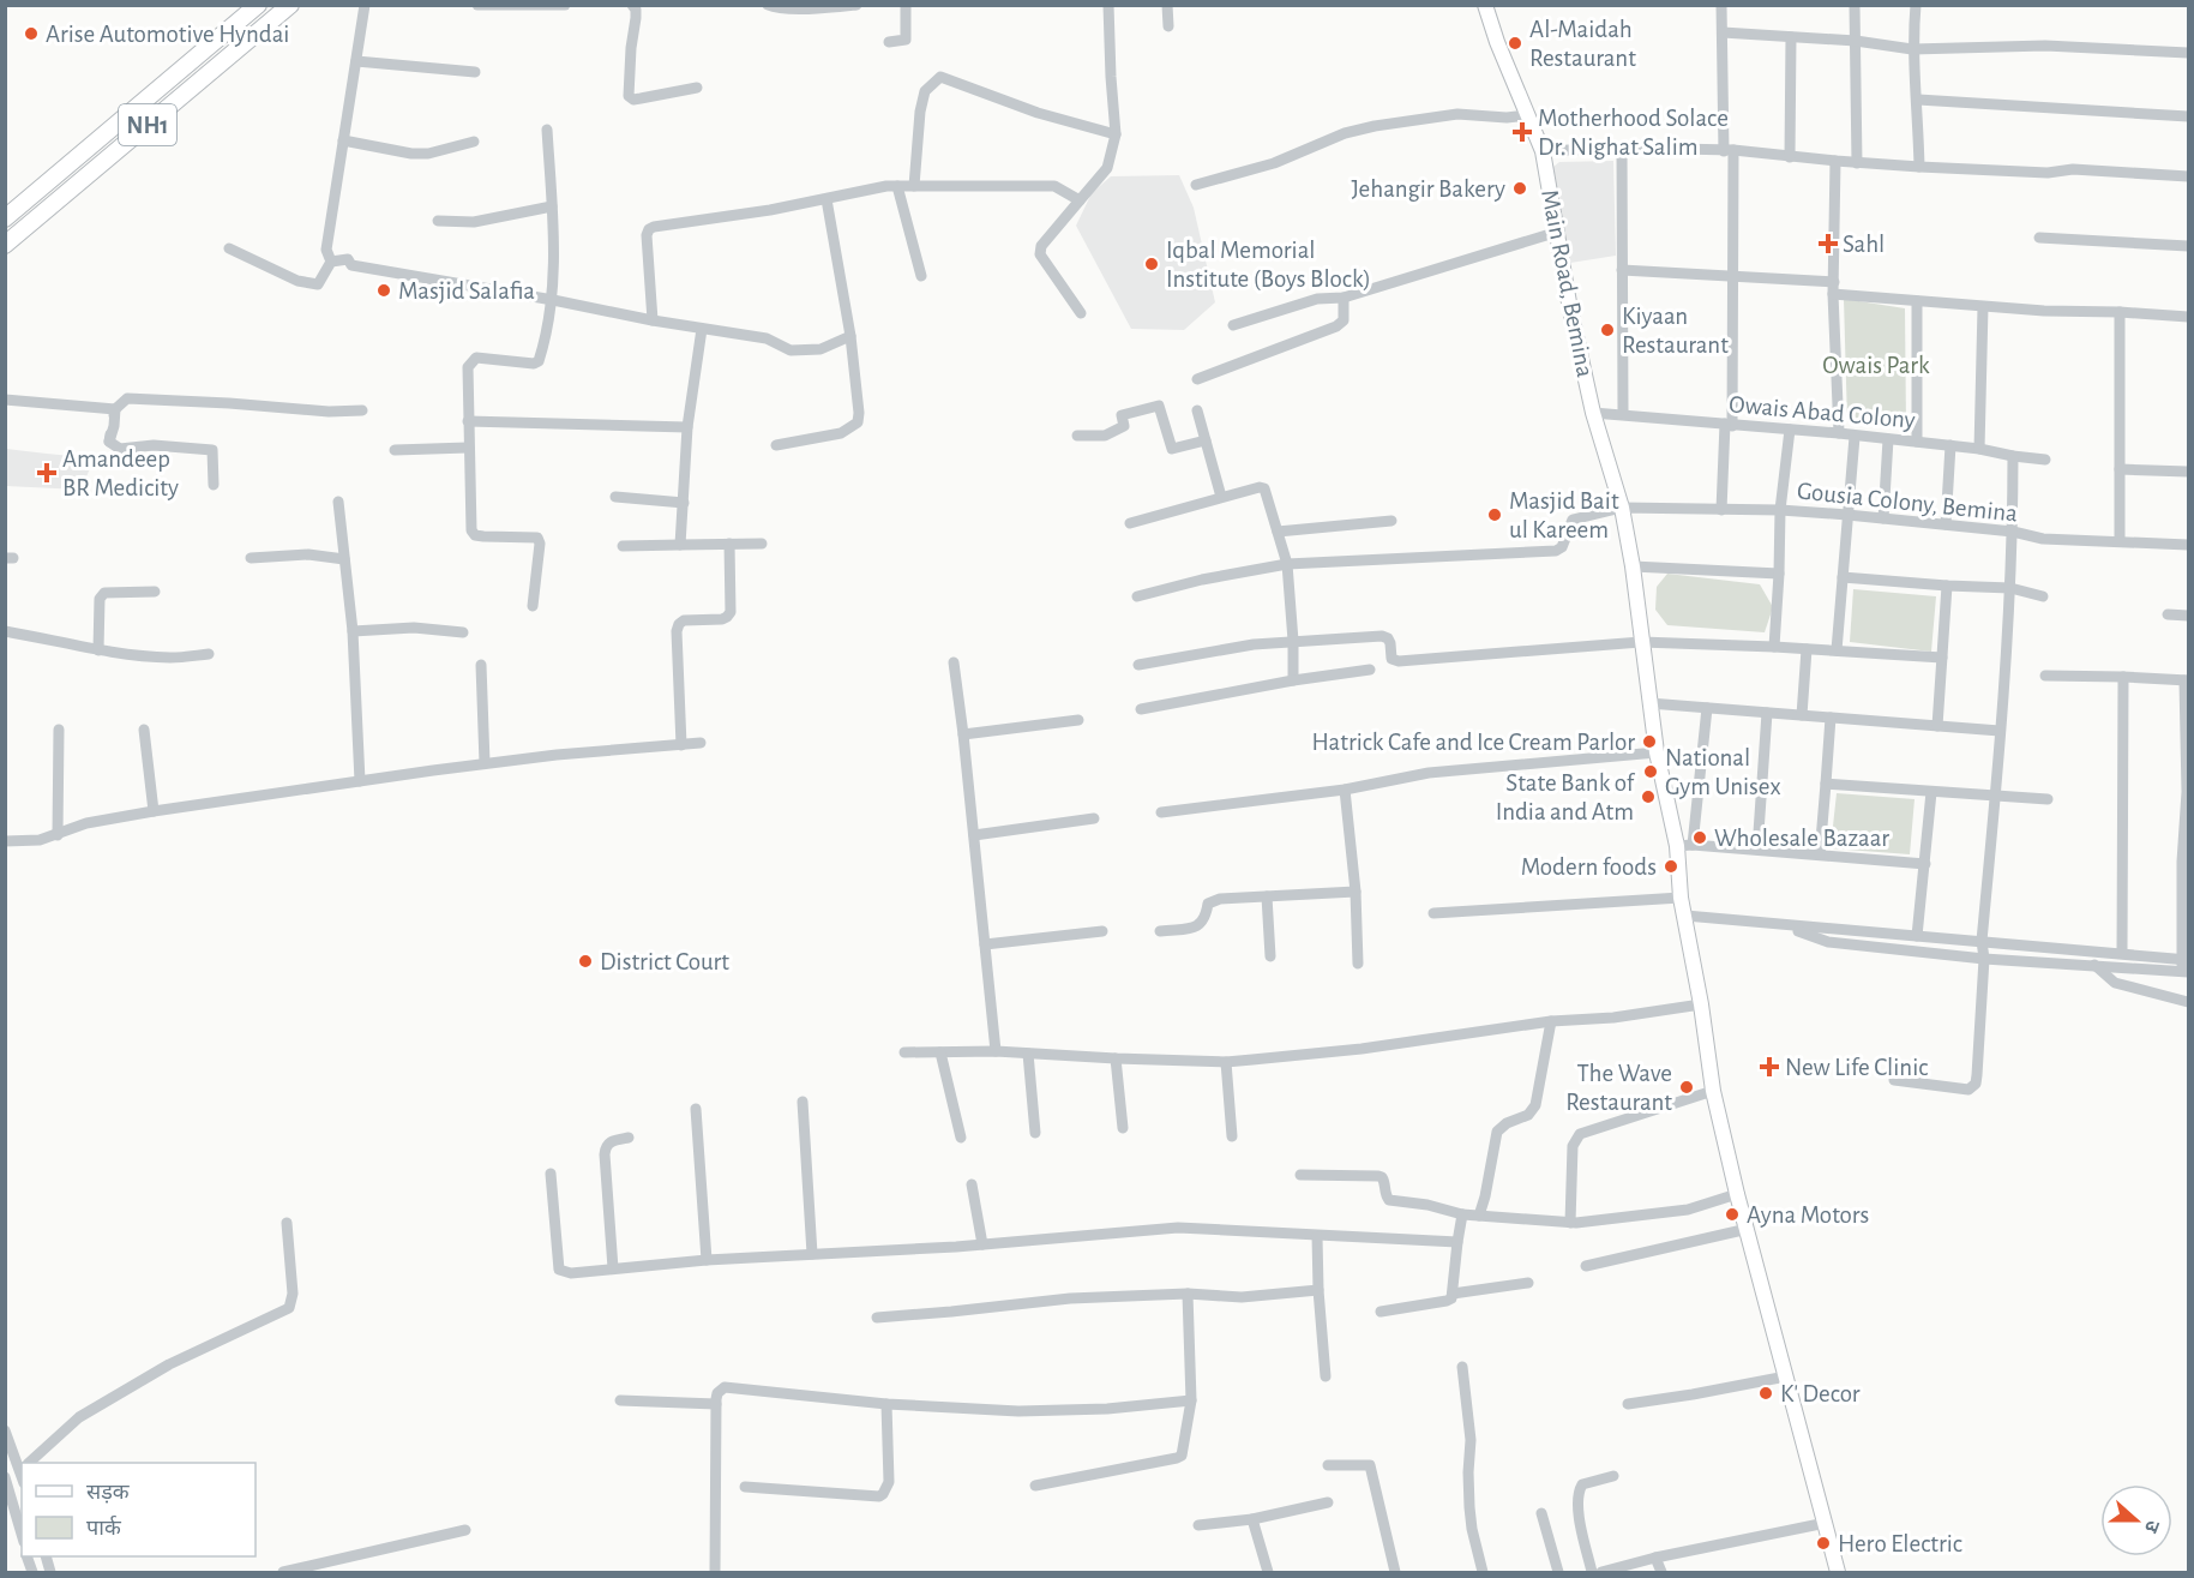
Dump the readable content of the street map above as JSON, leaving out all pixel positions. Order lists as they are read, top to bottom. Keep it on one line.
{"streets":{"highway":["NH1"],"main road":["Main Road, Bemina"],"street":["Owais Abad Colony","Gousia Colony, Bemina"]},"crossings":[["Main Road, Bemina","Owais Abad Colony"],["Main Road, Bemina","Gousia Colony, Bemina"]],"parks":["Owais Park"],"places":{"other":["Arise Automotive Hyndai","Al-Maidah Restaurant","Jehangir Bakery","Iqbal Memorial Institute (Boys Block)","Masjid Salafia","Kiyaan Restaurant","Masjid Bait ul Kareem","Hatrick Cafe and Ice Cream Parlor","National Gym Unisex","State Bank of India and Atm","Wholesale Bazaar","Modern foods","District Court","The Wave Restaurant","Ayna Motors","K' Decor","Hero Electric"],"health":["Motherhood Solace Dr. Nighat Salim","Sahl","Amandeep BR Medicity","New Life Clinic"]},"legend":["सड़क","पार्क"],"north":"right"}
